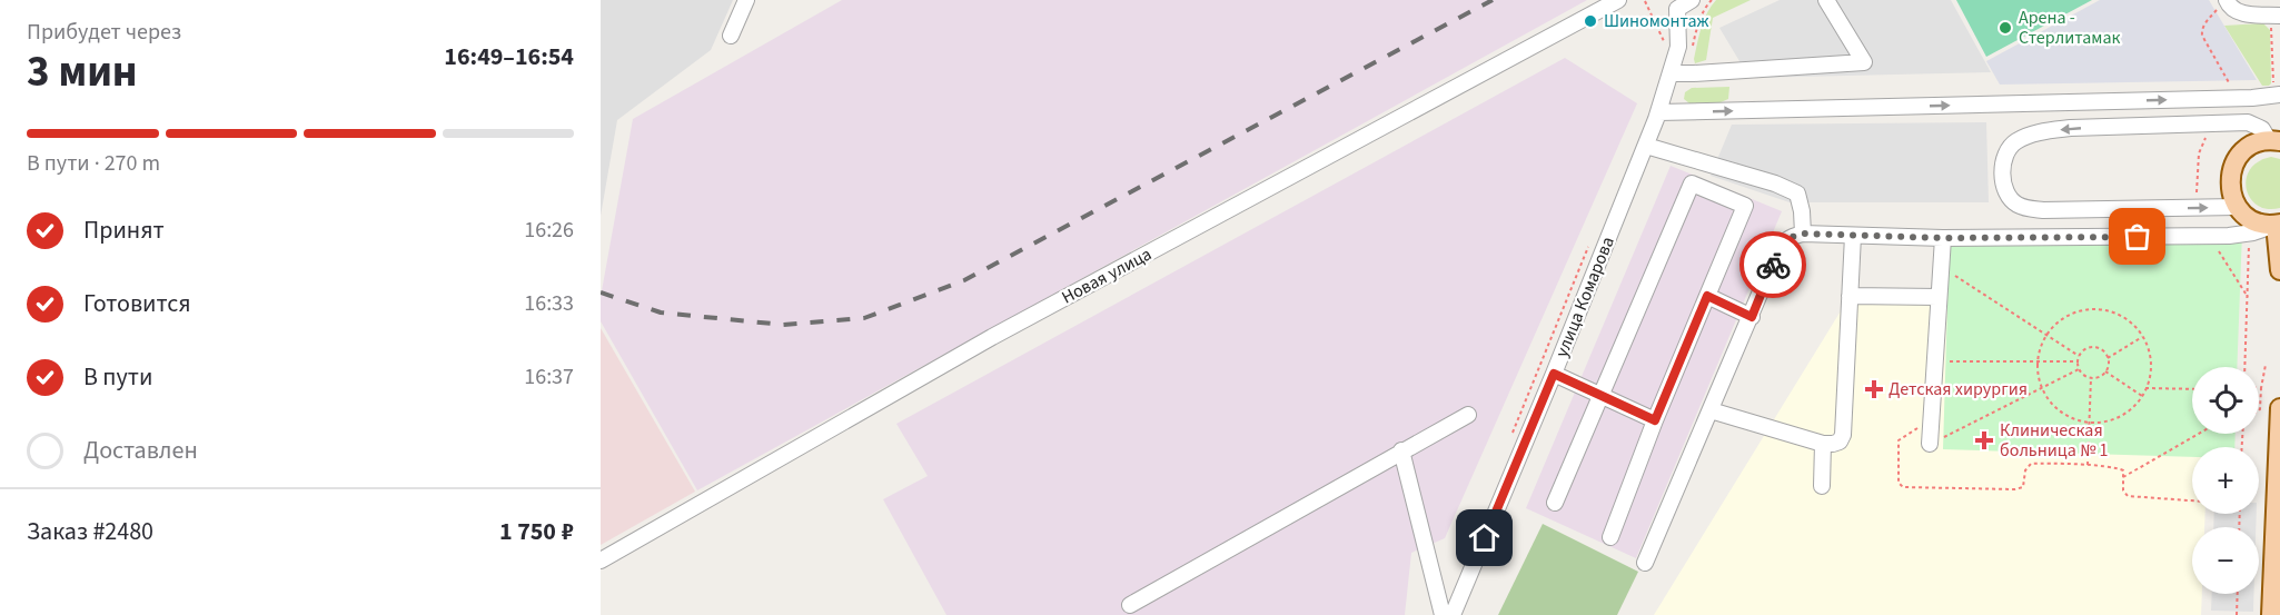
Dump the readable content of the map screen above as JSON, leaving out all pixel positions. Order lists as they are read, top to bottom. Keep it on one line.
{"streets":{"street":["Новая улица","улица Комарова"]},"places":{"other":["Шиномонтаж","Арена - Стерлитамак"],"health":["Детская хирургия","Клиническая больница № 1"]},"page":{"heading":["3 мин","Прибудет через","16:49–16:54"],"panel":["Заказ #2480","1 750 ₽"],"bar":"В пути · 270 m","list":[["Принят","16:26"],["Готовится","16:33"],["В пути","16:37"],"Доставлен"],"map_buttons":["+","−"]}}
